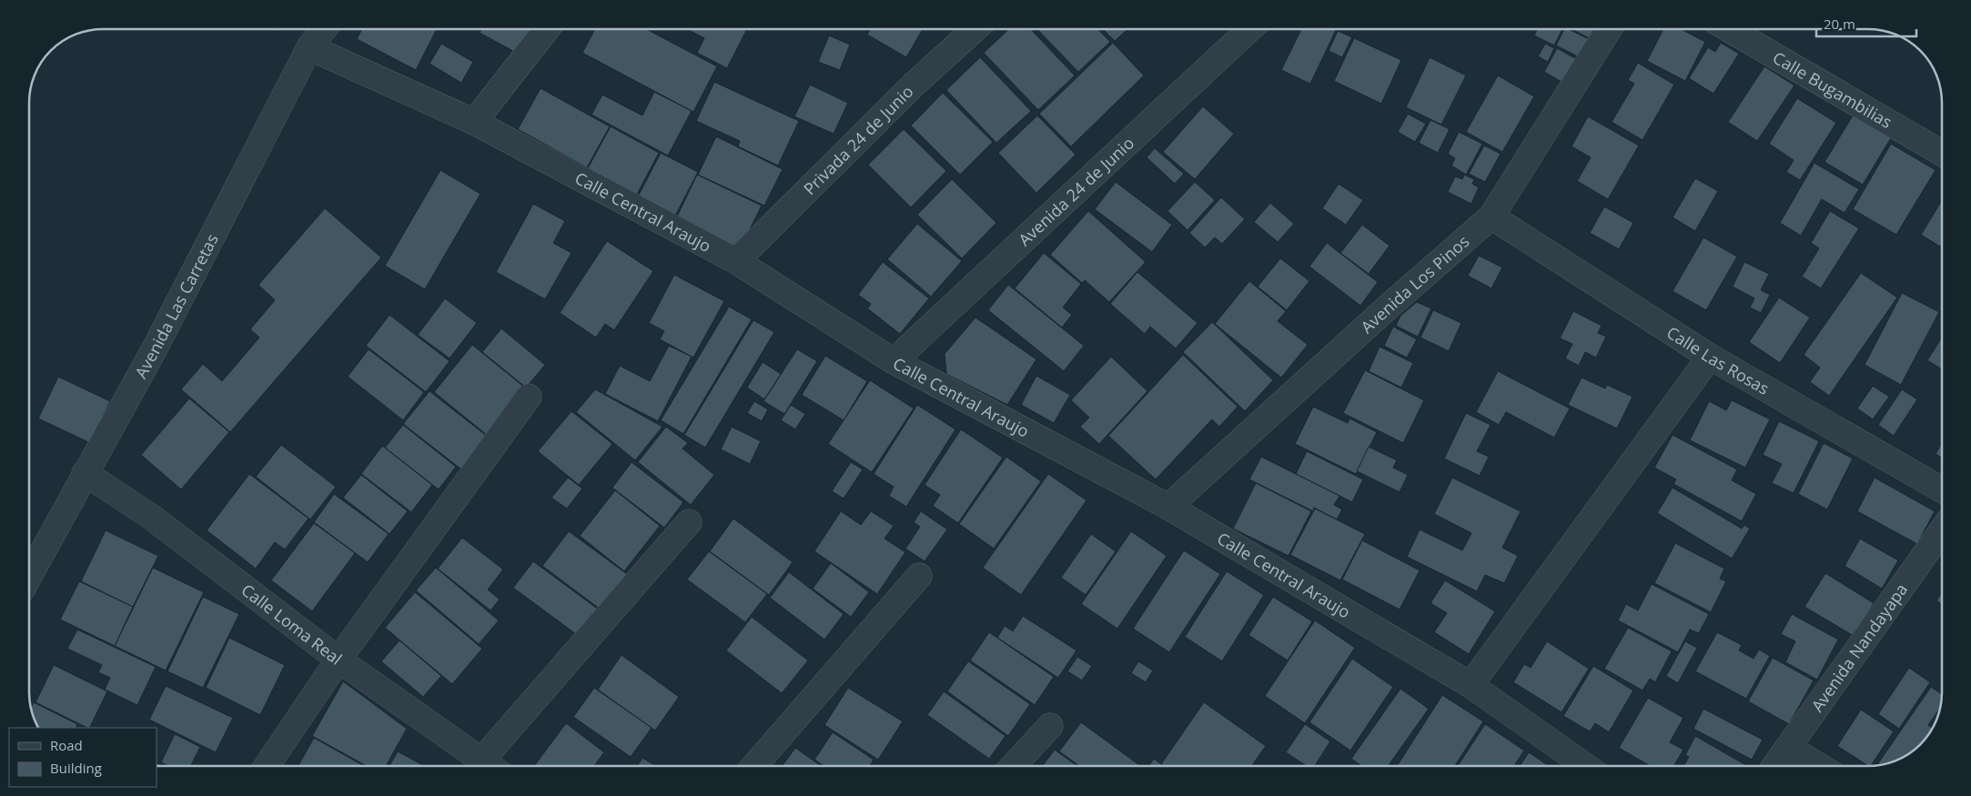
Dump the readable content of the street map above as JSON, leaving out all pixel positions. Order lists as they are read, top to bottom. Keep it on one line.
{"streets":{"street":["Calle Bugambilias","Privada 24 de Junio","Avenida 24 de Junio","Calle Central Araujo","Avenida Los Pinos","Avenida Las Carretas","Calle Las Rosas","Calle Loma Real","Avenida Nandayapa"]},"crossings":[["Privada 24 de Junio","Calle Central Araujo"],["Avenida 24 de Junio","Calle Central Araujo"],["Calle Central Araujo","Avenida Los Pinos"],["Calle Central Araujo","Avenida Las Carretas"],["Avenida Los Pinos","Calle Las Rosas"],["Avenida Las Carretas","Calle Loma Real"]],"legend":["Road","Building"],"scale_bar":"20 m"}
